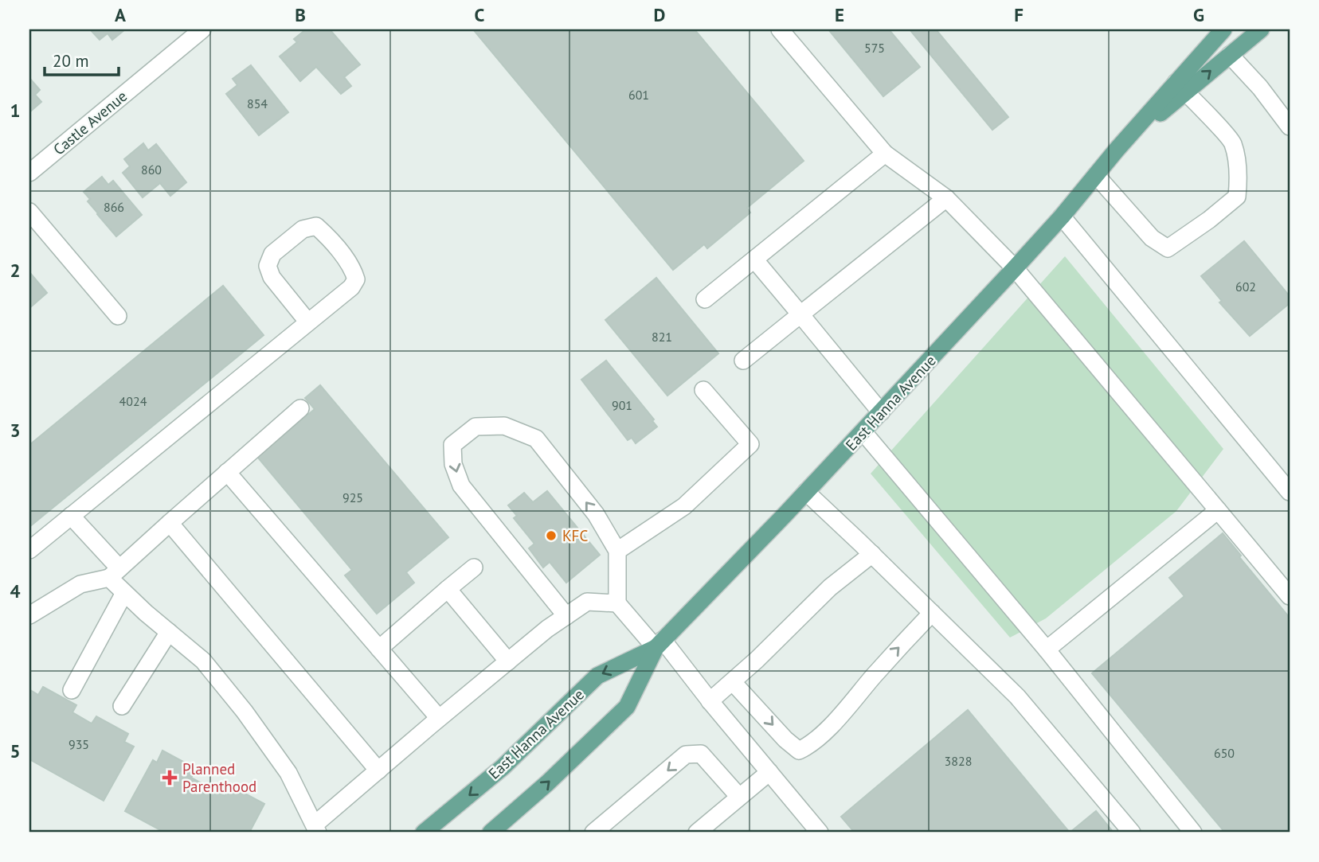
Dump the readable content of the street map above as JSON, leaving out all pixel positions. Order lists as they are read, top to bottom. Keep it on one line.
{"streets":{"main road":["East Hanna Avenue"],"street":["Castle Avenue"]},"places":{"other":["KFC"],"health":["Planned Parenthood"]},"house_numbers":["575","601","854","860","866","602","821","4024","901","925","935","650","3828"],"scale_bar":"20 m","grid":{"columns":["A","B","C","D","E","F","G"],"rows":["1","2","3","4","5"]}}
